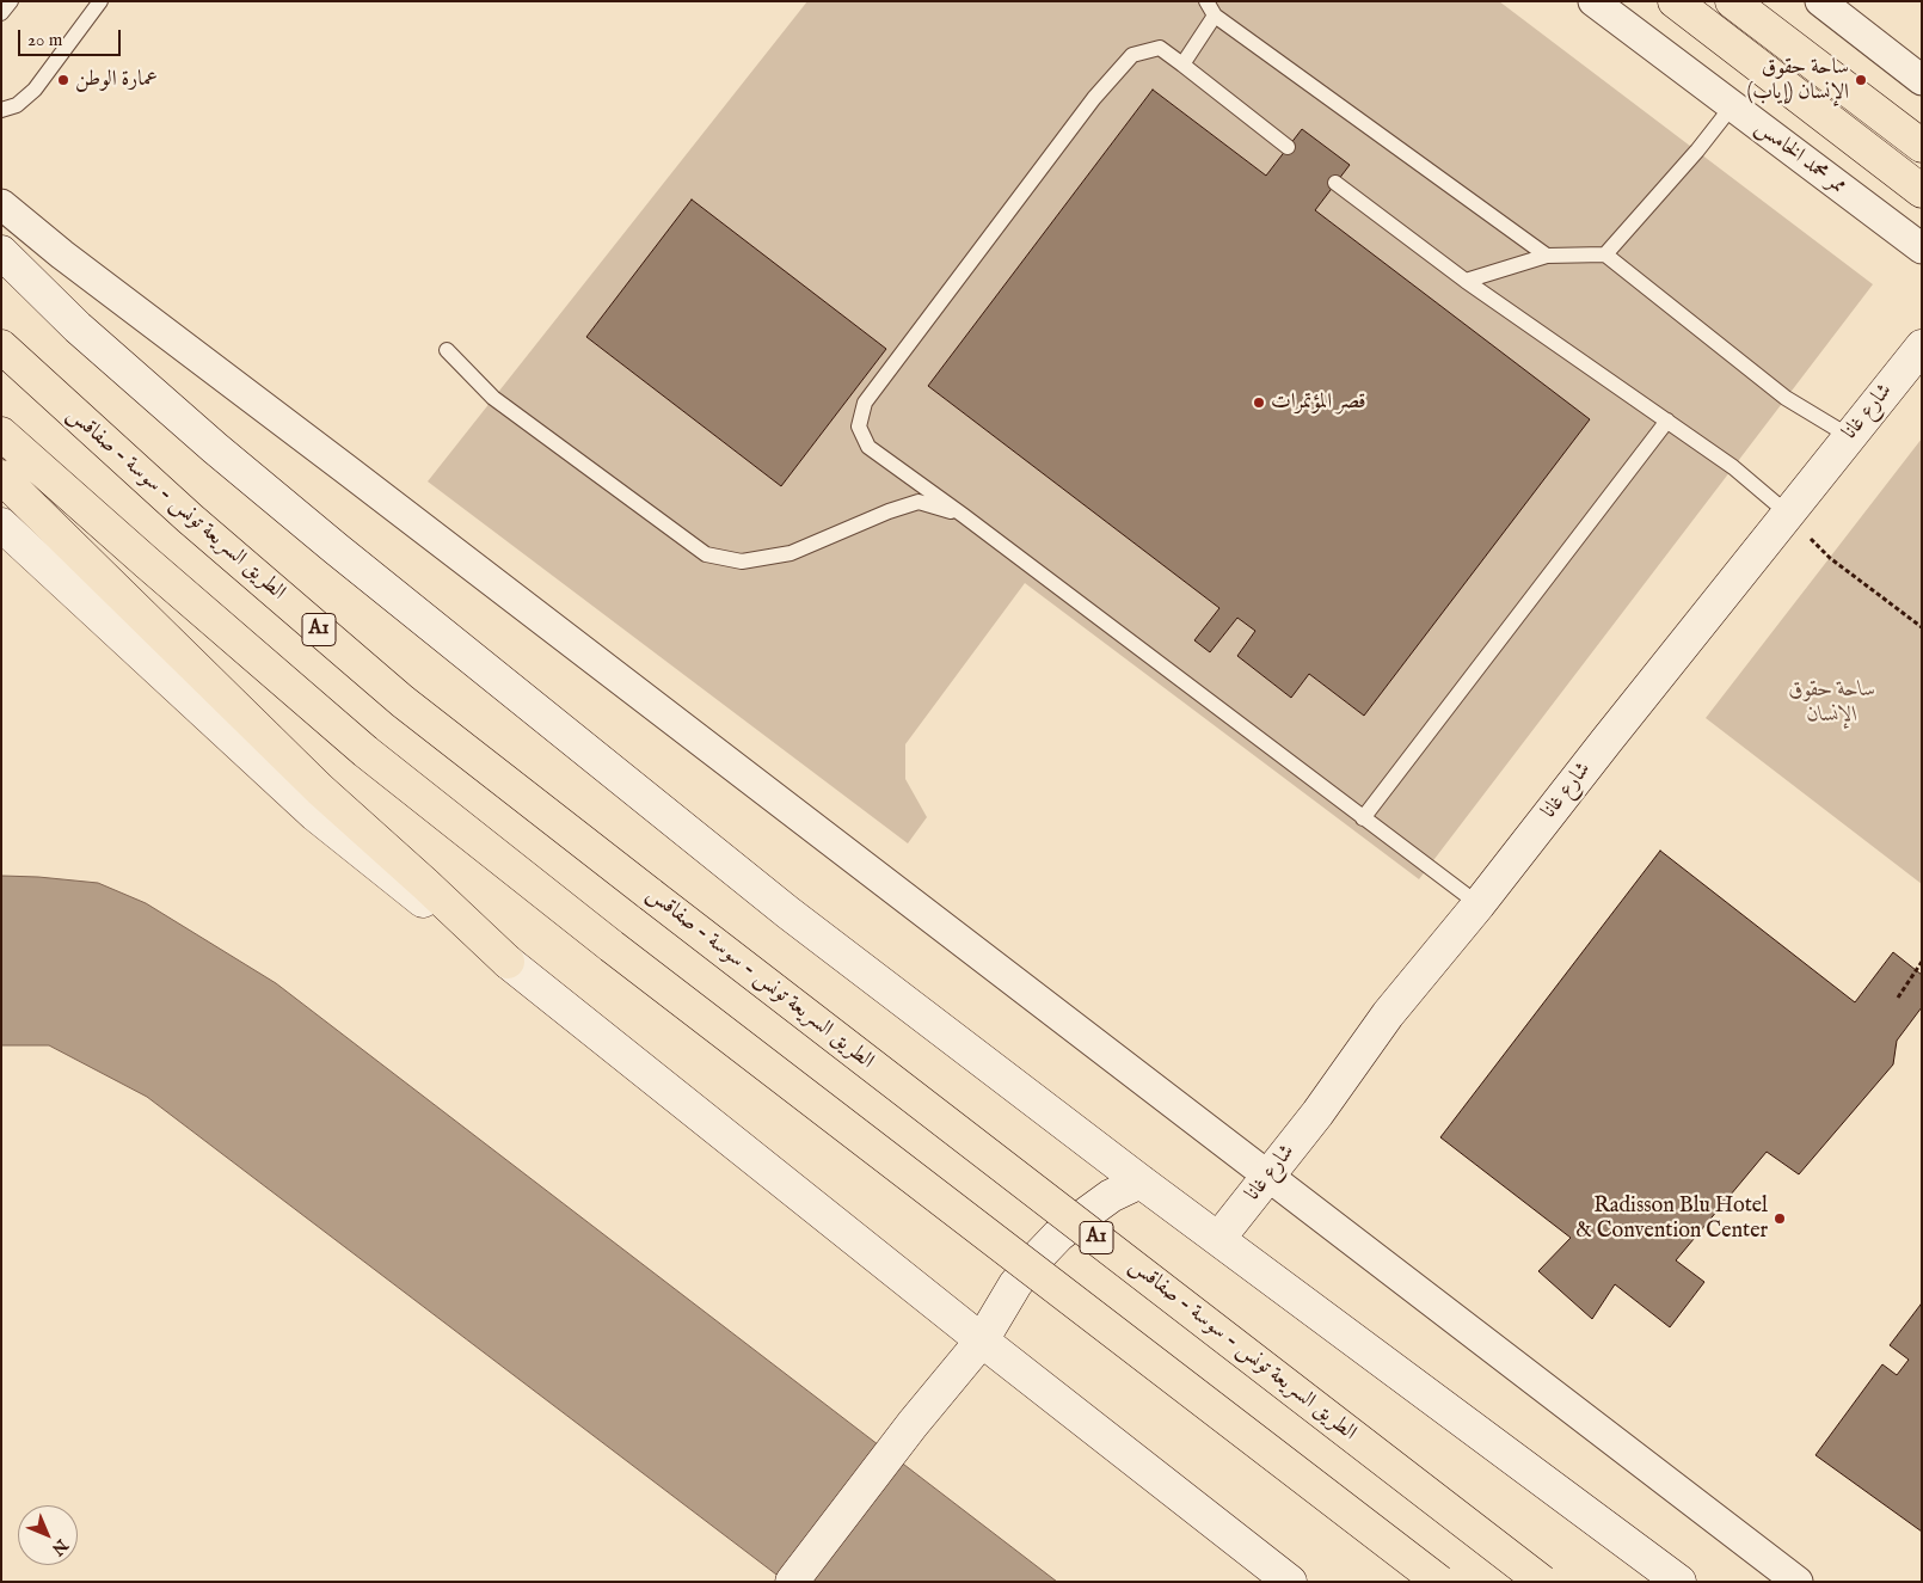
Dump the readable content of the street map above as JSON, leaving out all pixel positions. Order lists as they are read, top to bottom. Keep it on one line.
{"streets":{"main road":["شارع غانا","الطريق السريعة تونس - سوسة - صفاقس","A1"],"street":["ممر محمد الخامس"]},"parks":["ساحة حقوق الإنسان"],"places":["عمارة الوطن","ساحة حقوق الإنسان (إياب)","قصر المؤتمرات","Radisson Blu Hotel & Convention Center"],"scale_bar":"20 m","north":"bottom right"}
